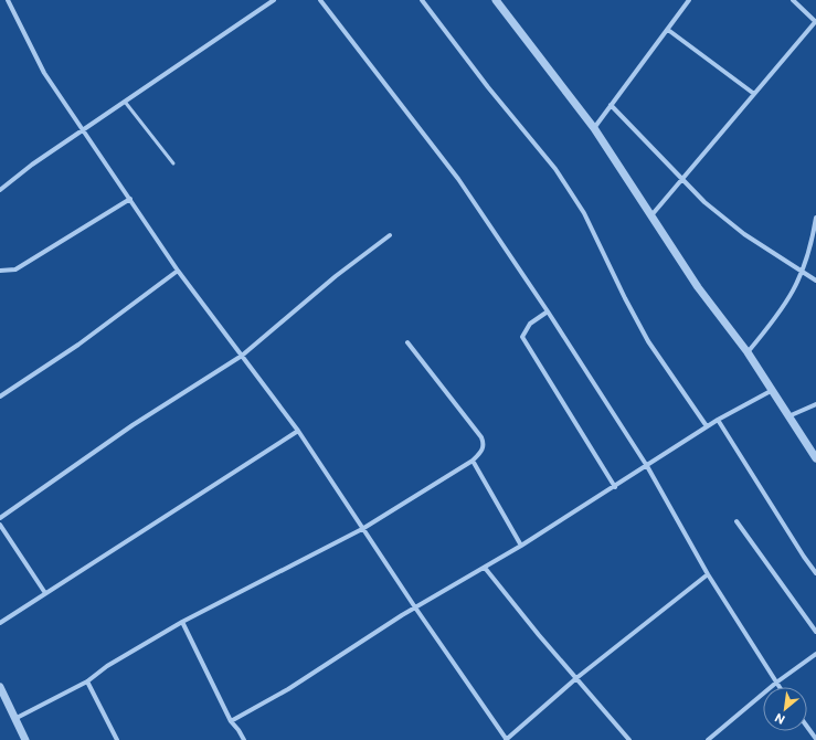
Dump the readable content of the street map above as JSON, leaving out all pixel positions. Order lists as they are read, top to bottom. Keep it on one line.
{"north":"bottom left"}
